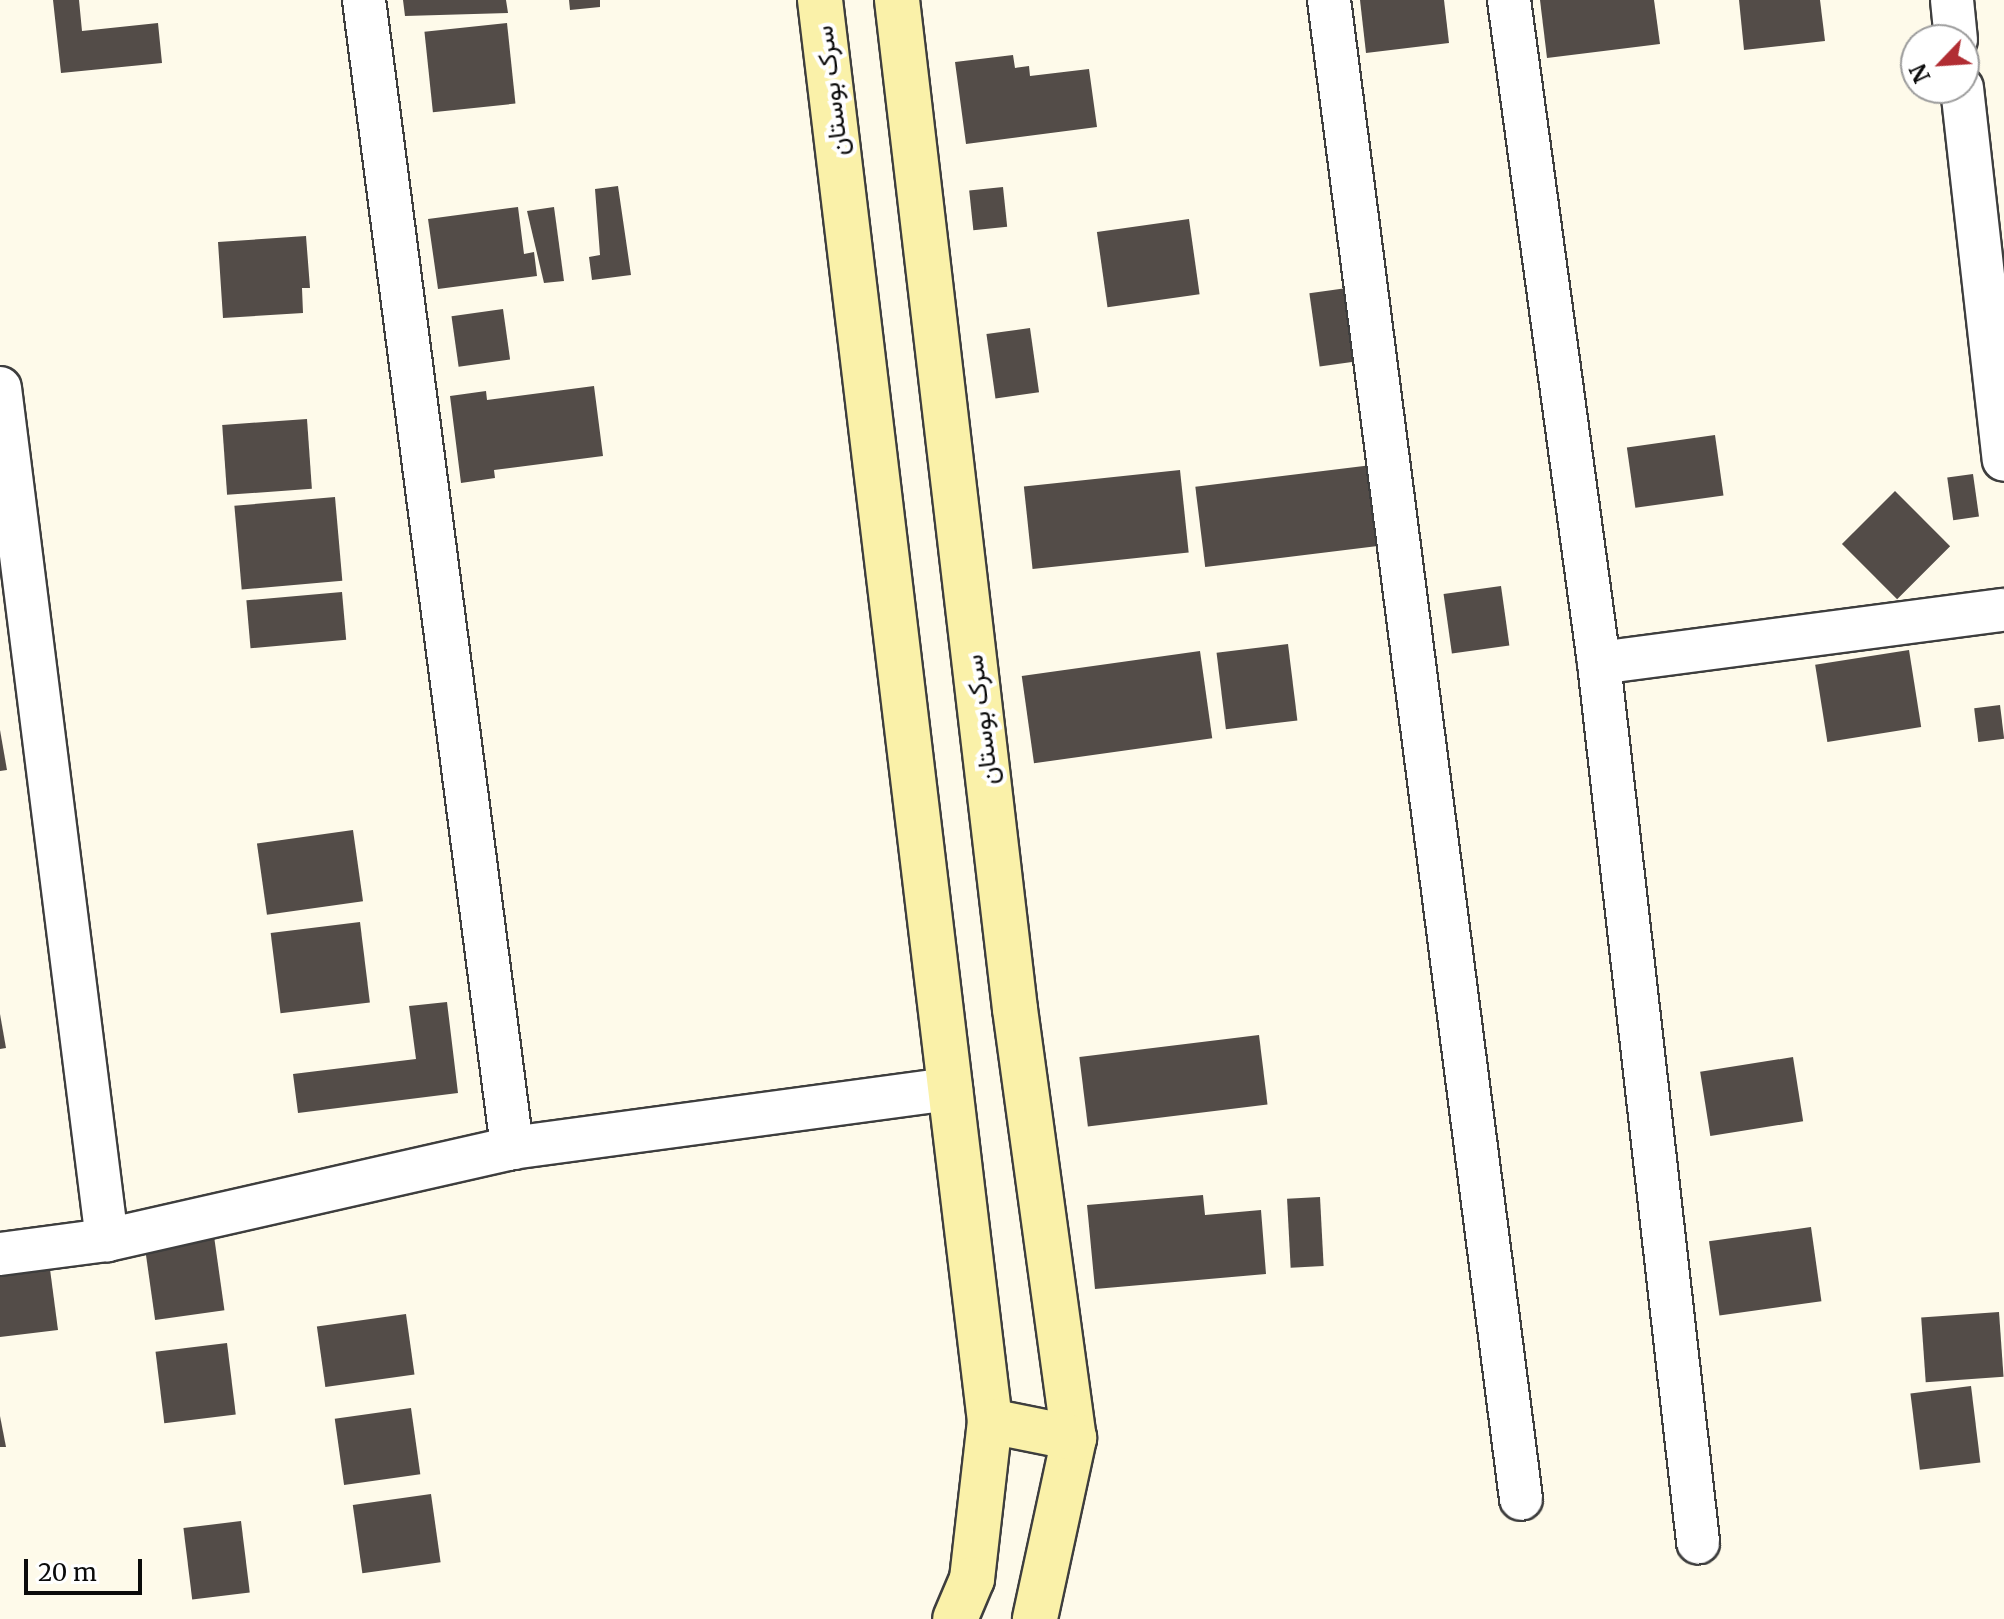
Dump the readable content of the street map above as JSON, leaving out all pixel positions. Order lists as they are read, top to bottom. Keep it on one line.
{"streets":{"street":["سرک بوستان"]},"scale_bar":"20 m","north":"bottom left"}
